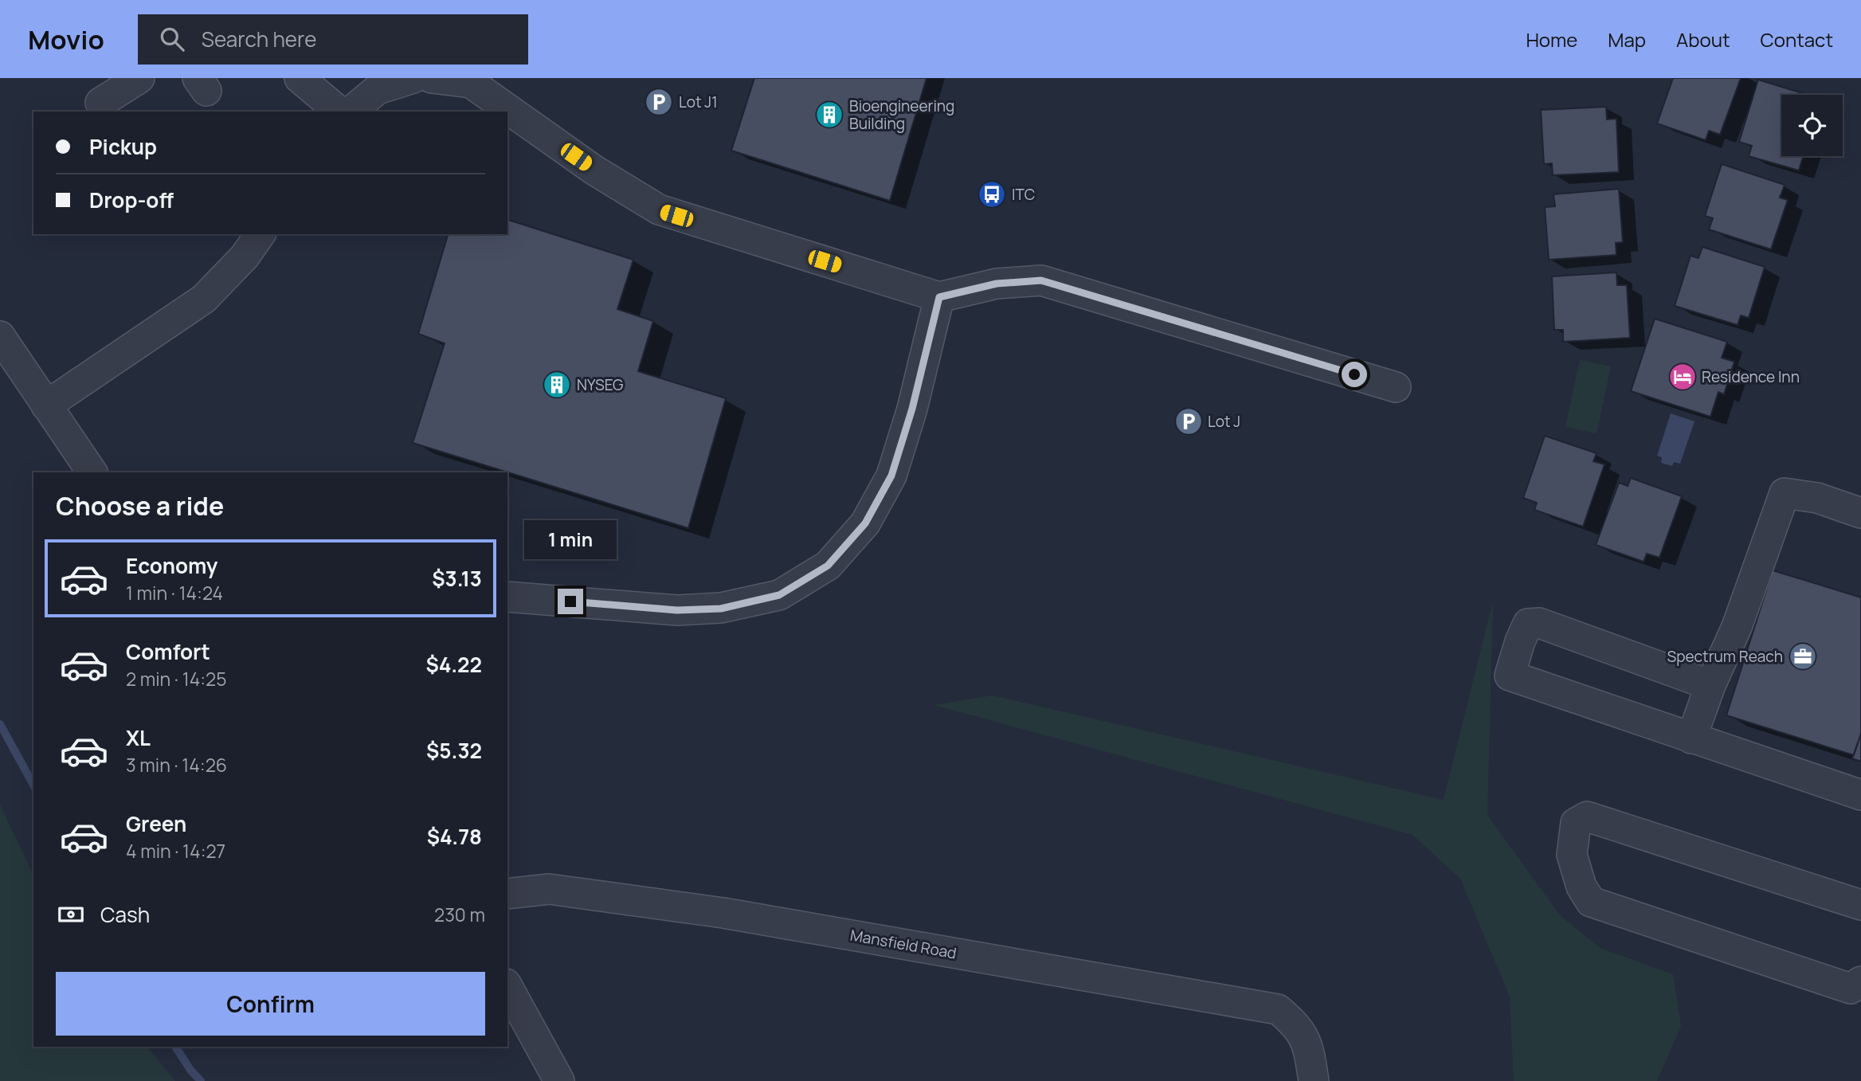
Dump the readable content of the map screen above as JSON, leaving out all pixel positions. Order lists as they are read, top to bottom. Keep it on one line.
{"streets":{"street":["Mansfield Road"]},"places":{"parking":["Lot J1","Lot J"],"building":["Bioengineering Building","NYSEG"],"bus stop":["ITC"],"hotel":["Residence Inn"],"office":["Spectrum Reach"]},"page":{"header":"Movio","search":"Search here","nav":["Home","Map","About","Contact"],"banner":["Pickup","Drop-off"],"heading":"Choose a ride","bubble":"1 min","list":[{"name":"Economy","note":"1 min · 14:24","value":"$3.13"},{"name":"Comfort","note":"2 min · 14:25","value":"$4.22"},{"name":"XL","note":"3 min · 14:26","value":"$5.32"},{"name":"Green","note":"4 min · 14:27","value":"$4.78"}],"pay":["Cash","230 m"],"buttons":"Confirm"}}
